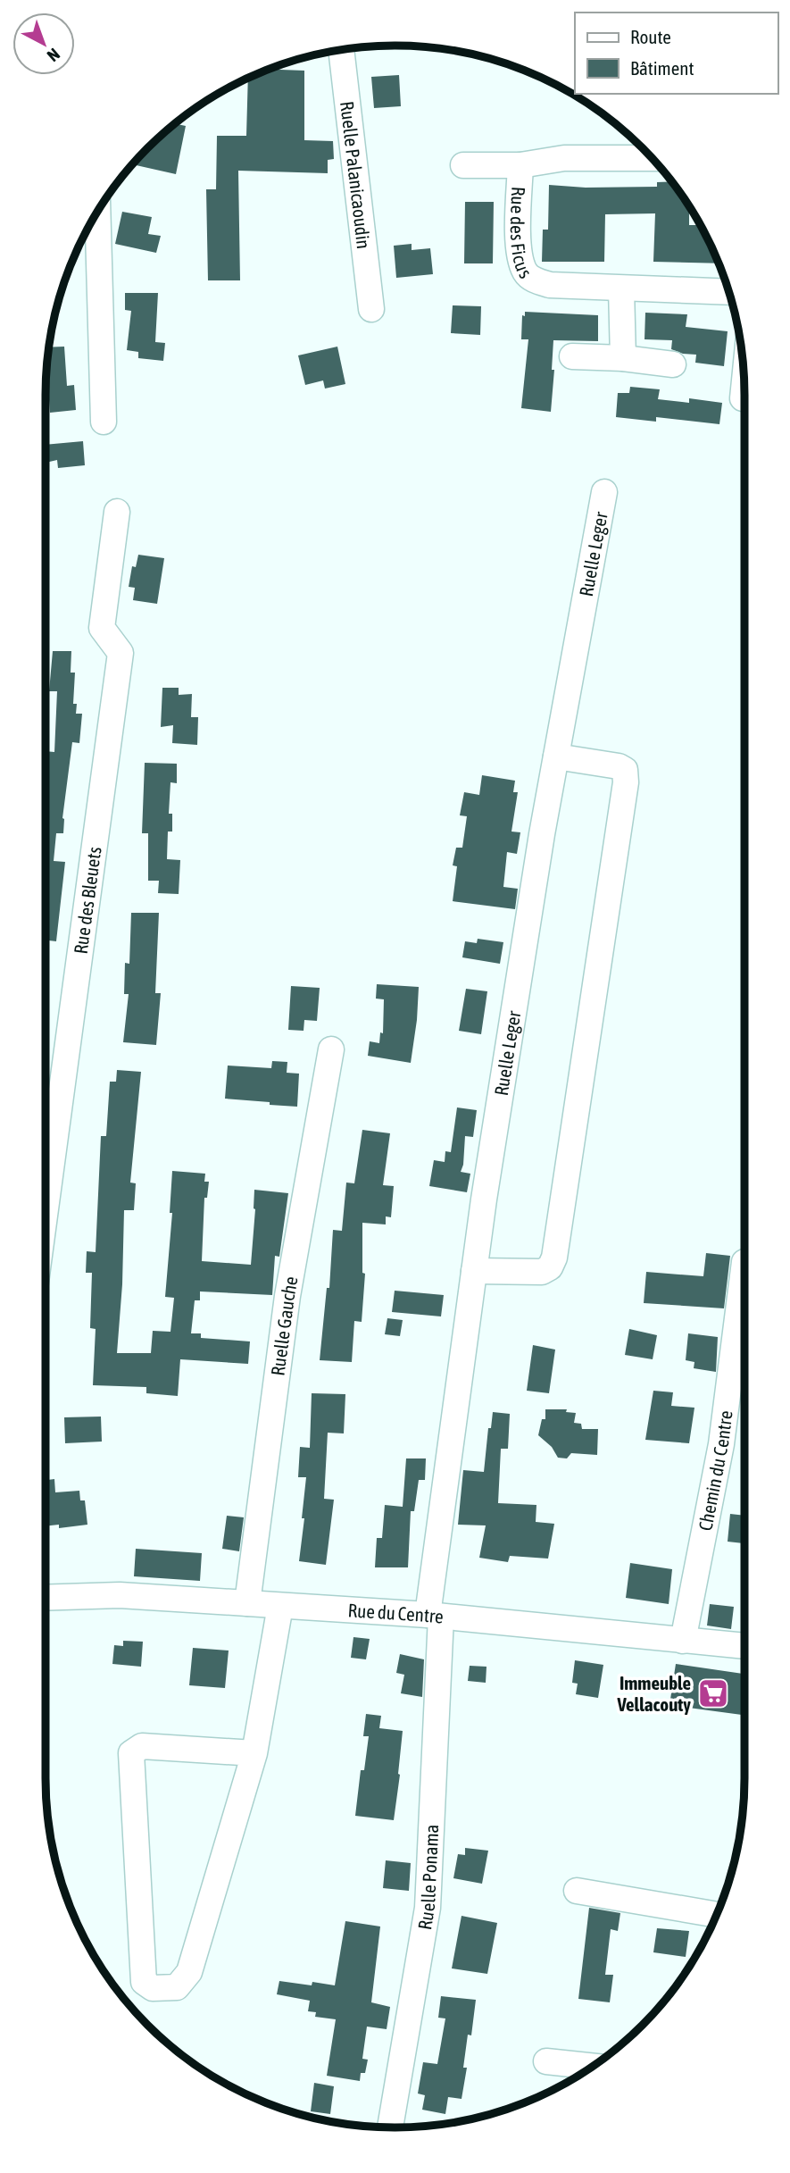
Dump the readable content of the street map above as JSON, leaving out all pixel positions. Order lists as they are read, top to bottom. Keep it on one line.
{"streets":{"street":["Ruelle Palanicaoudin","Rue des Ficus","Ruelle Leger","Rue des Bleuets","Ruelle Gauche","Chemin du Centre","Rue du Centre","Ruelle Ponama"]},"crossings":[["Ruelle Leger","Rue du Centre"],["Ruelle Leger","Ruelle Ponama"],["Ruelle Gauche","Rue du Centre"],["Chemin du Centre","Rue du Centre"],["Rue du Centre","Ruelle Ponama"]],"places":{"supermarket":["Immeuble Vellacouty"]},"legend":["Route","Bâtiment"],"north":"bottom right"}
